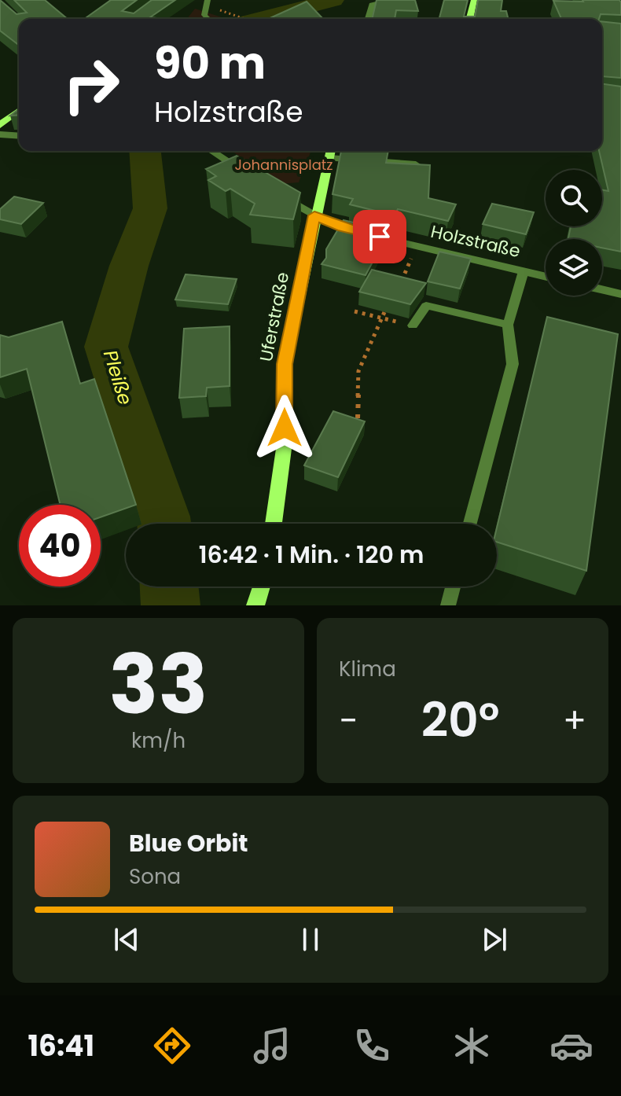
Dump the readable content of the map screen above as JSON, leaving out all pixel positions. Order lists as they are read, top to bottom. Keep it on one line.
{"streets":{"street":["Holzstraße","Uferstraße"]},"crossings":[["Holzstraße","Uferstraße"]],"water":["Pleiße"],"parks":["Johannisplatz"],"page":{"turn":["90 m","Holzstraße"],"limit":"40","trip":"16:42 · 1 Min. · 120 m","tile":[["33","km/h"],"Klima"],"heat":["−","20°","+"],"song":["Blue Orbit","Sona"],"tabs":"16:41"}}
